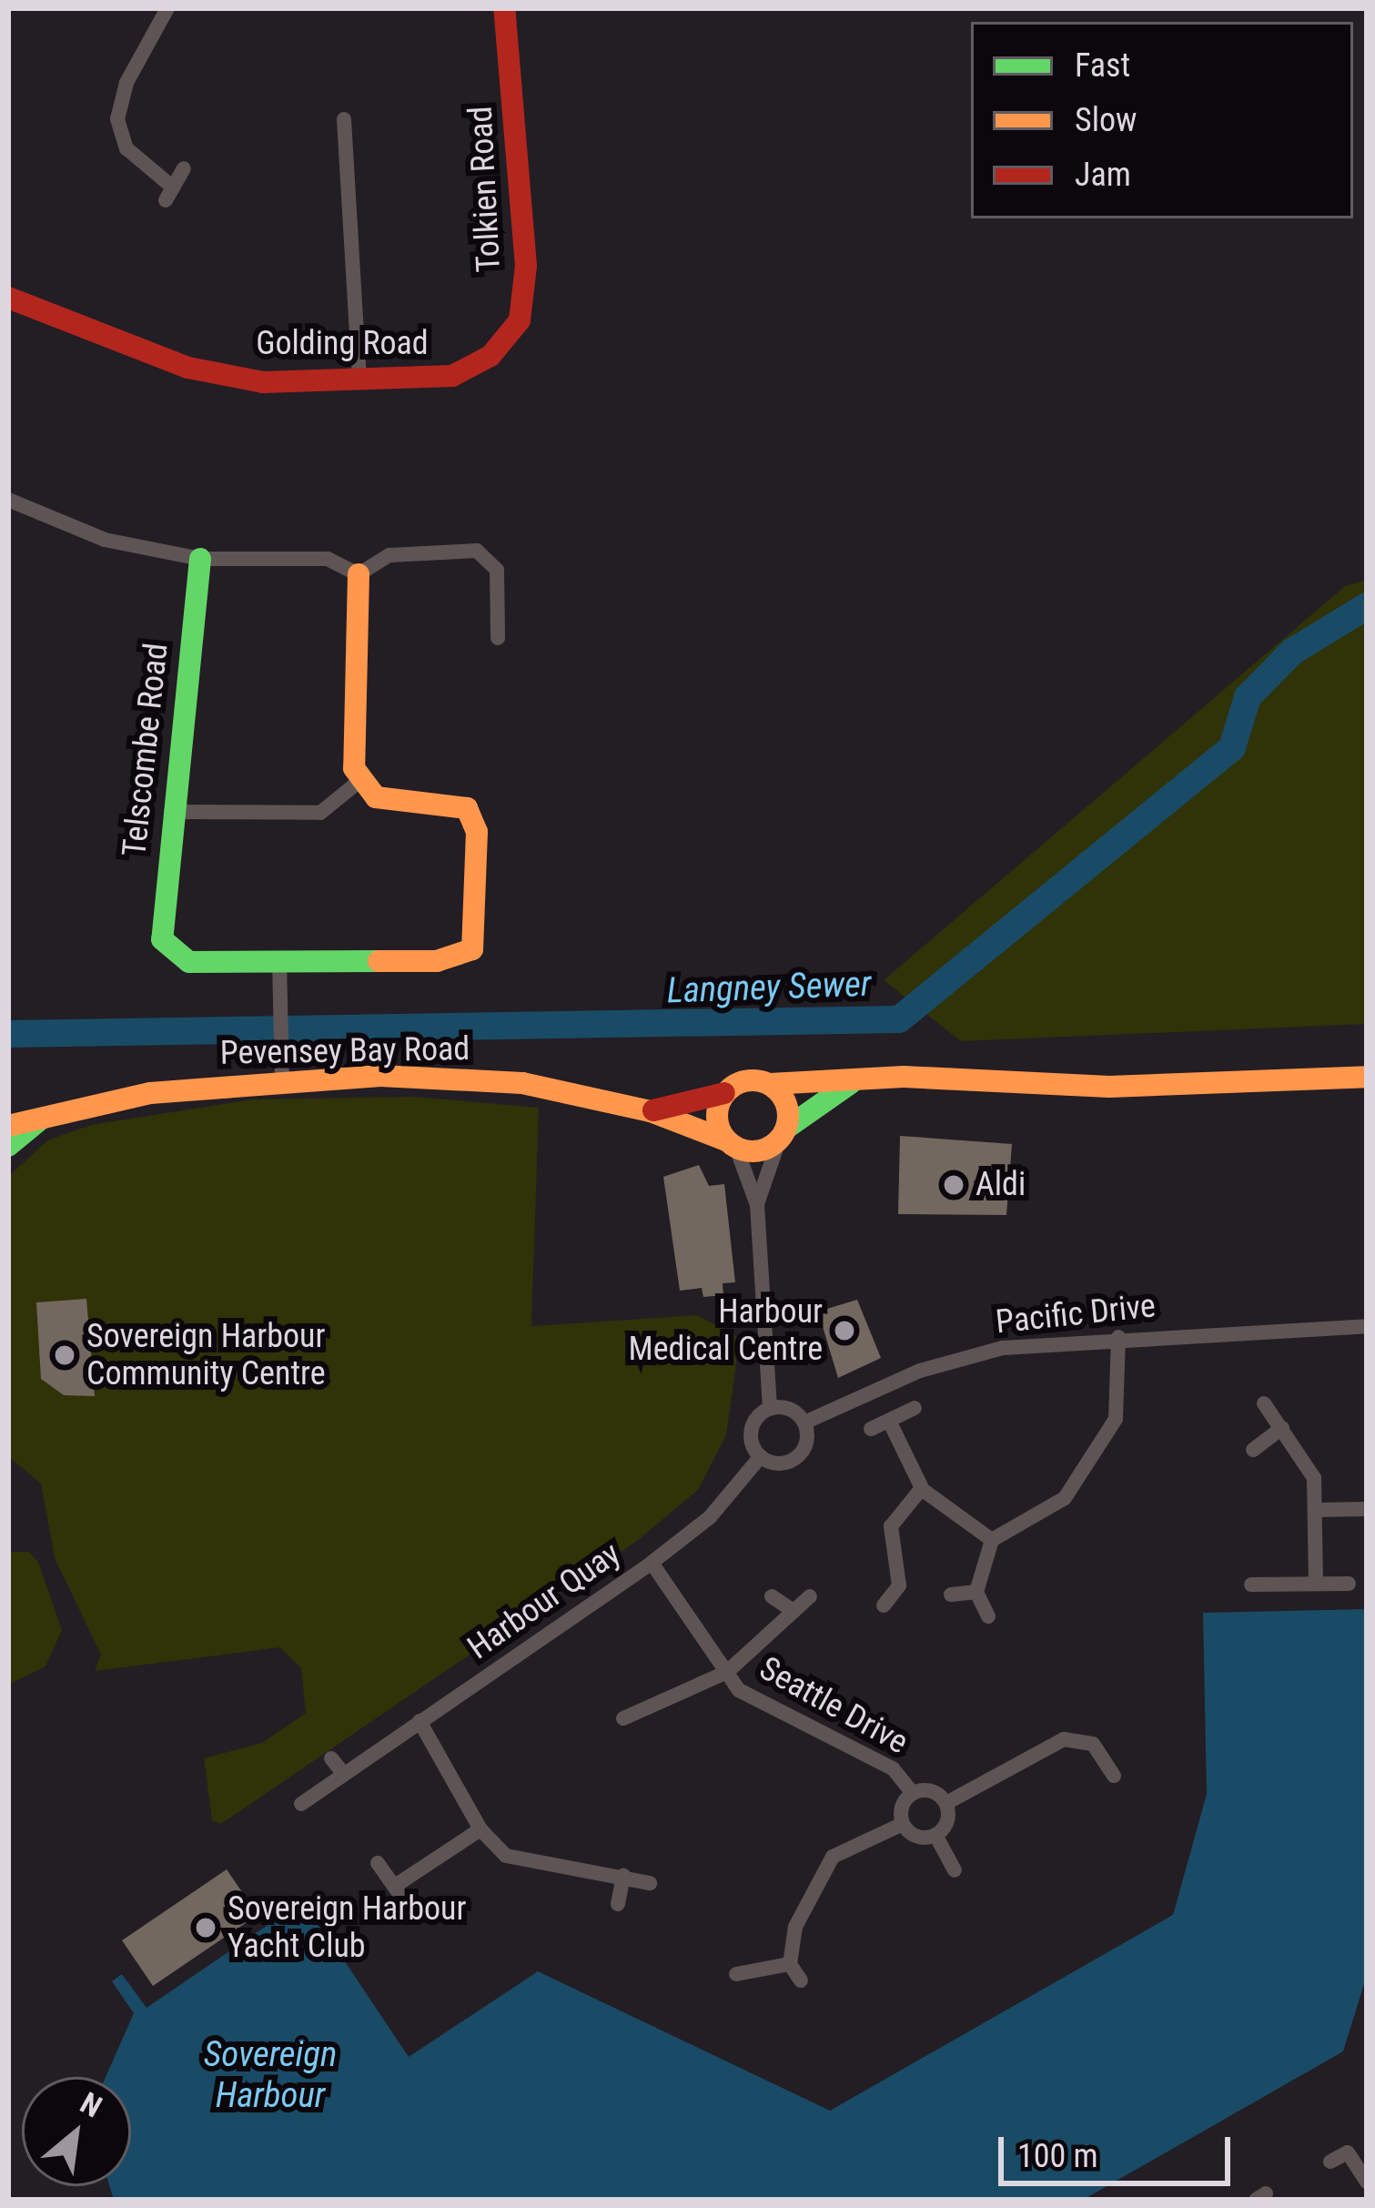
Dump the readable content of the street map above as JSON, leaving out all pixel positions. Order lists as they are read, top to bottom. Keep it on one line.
{"streets":{"street":["Tolkien Road","Golding Road","Telscombe Road","Pevensey Bay Road","Pacific Drive","Harbour Quay","Seattle Drive"]},"crossings":[["Tolkien Road","Golding Road"],["Pacific Drive","Harbour Quay"],["Harbour Quay","Seattle Drive"]],"water":["Langney Sewer","Sovereign Harbour"],"places":["Aldi","Harbour Medical Centre","Sovereign Harbour Community Centre","Sovereign Harbour Yacht Club"],"legend":["Fast","Slow","Jam"],"scale_bar":"100 m","north":"top right"}
